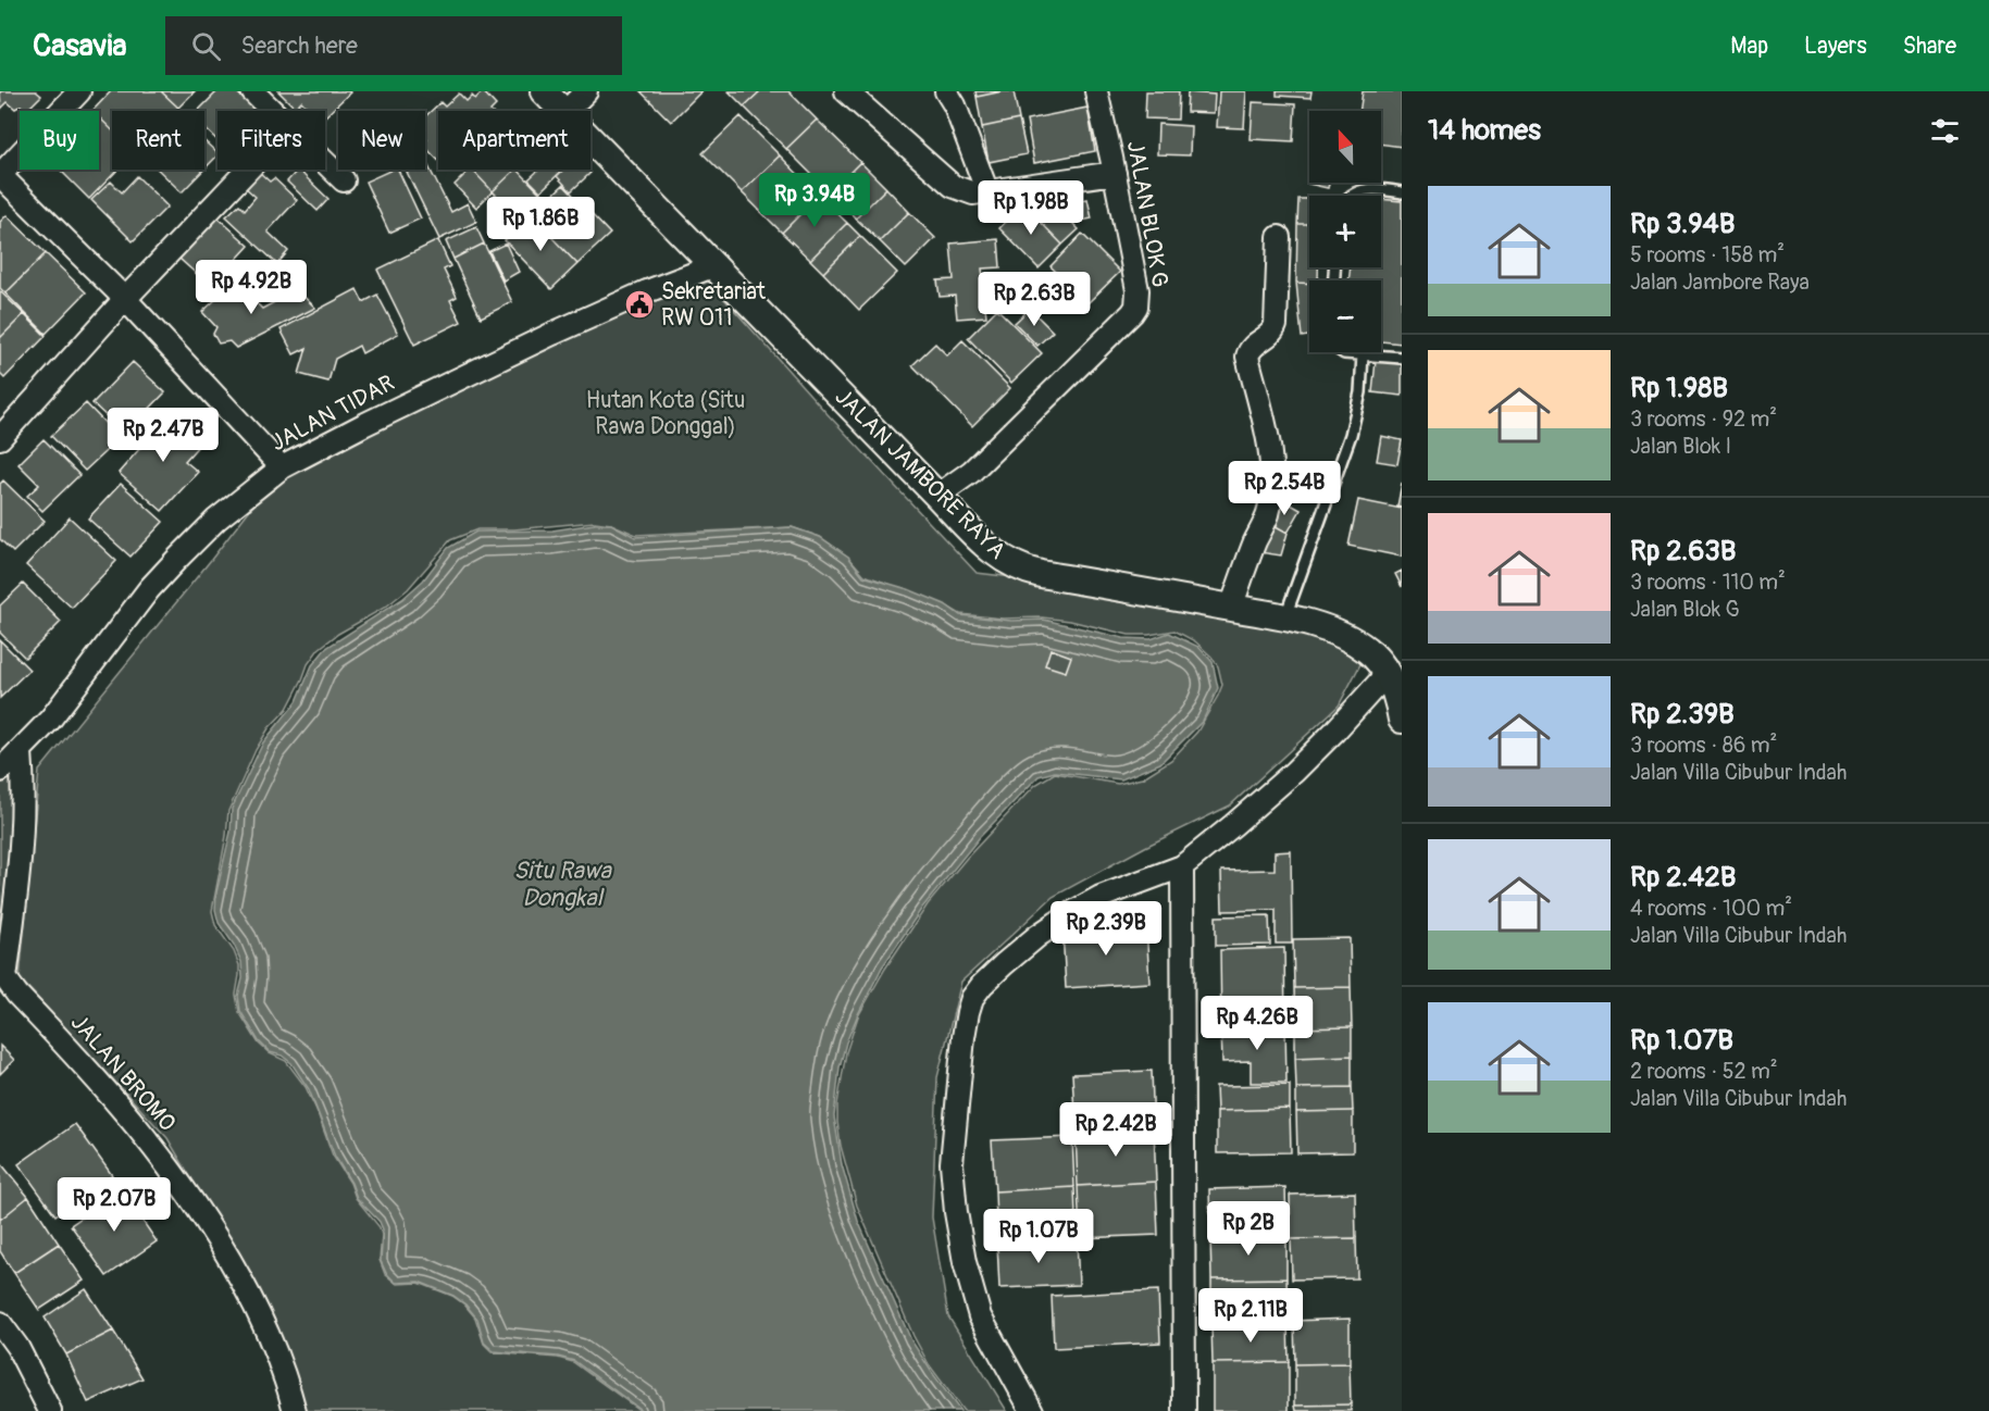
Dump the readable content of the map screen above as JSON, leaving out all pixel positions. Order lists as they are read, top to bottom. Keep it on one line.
{"streets":{"street":["JALAN BLOK G","JALAN TIDAR","JALAN JAMBORE RAYA","JALAN BROMO"]},"crossings":[["JALAN BLOK G","JALAN JAMBORE RAYA"],["JALAN TIDAR","JALAN JAMBORE RAYA"],["JALAN TIDAR","JALAN BROMO"]],"water":["Situ Rawa Dongkal"],"parks":["Hutan Kota (Situ Rawa Donggal)"],"places":{"public building":["Sekretariat RW 011"]},"north":"top","page":{"header":"Casavia","search":"Search here","nav":["Map","Layers","Share"],"heading":"14 homes","map_buttons":["+","−"],"chip":["Buy","Rent","Filters","New","Apartment"],"list":[{"name":"Rp 3.94B","note":"5 rooms · 158 m² · Jalan Jambore Raya"},{"name":"Rp 1.98B","note":"3 rooms · 92 m² · Jalan Blok I"},{"name":"Rp 2.63B","note":"3 rooms · 110 m² · Jalan Blok G"},{"name":"Rp 2.39B","note":"3 rooms · 86 m² · Jalan Villa Cibubur Indah"},{"name":"Rp 2.42B","note":"4 rooms · 100 m² · Jalan Villa Cibubur Indah"},{"name":"Rp 1.07B","note":"2 rooms · 52 m² · Jalan Villa Cibubur Indah"}],"price":["Rp 3.94B","Rp 1.98B","Rp 1.86B","Rp 4.92B","Rp 2.63B","Rp 2.47B","Rp 2.54B","Rp 2.39B","Rp 4.26B","Rp 2.42B","Rp 2.07B","Rp 2B","Rp 1.07B","Rp 2.11B"]}}
